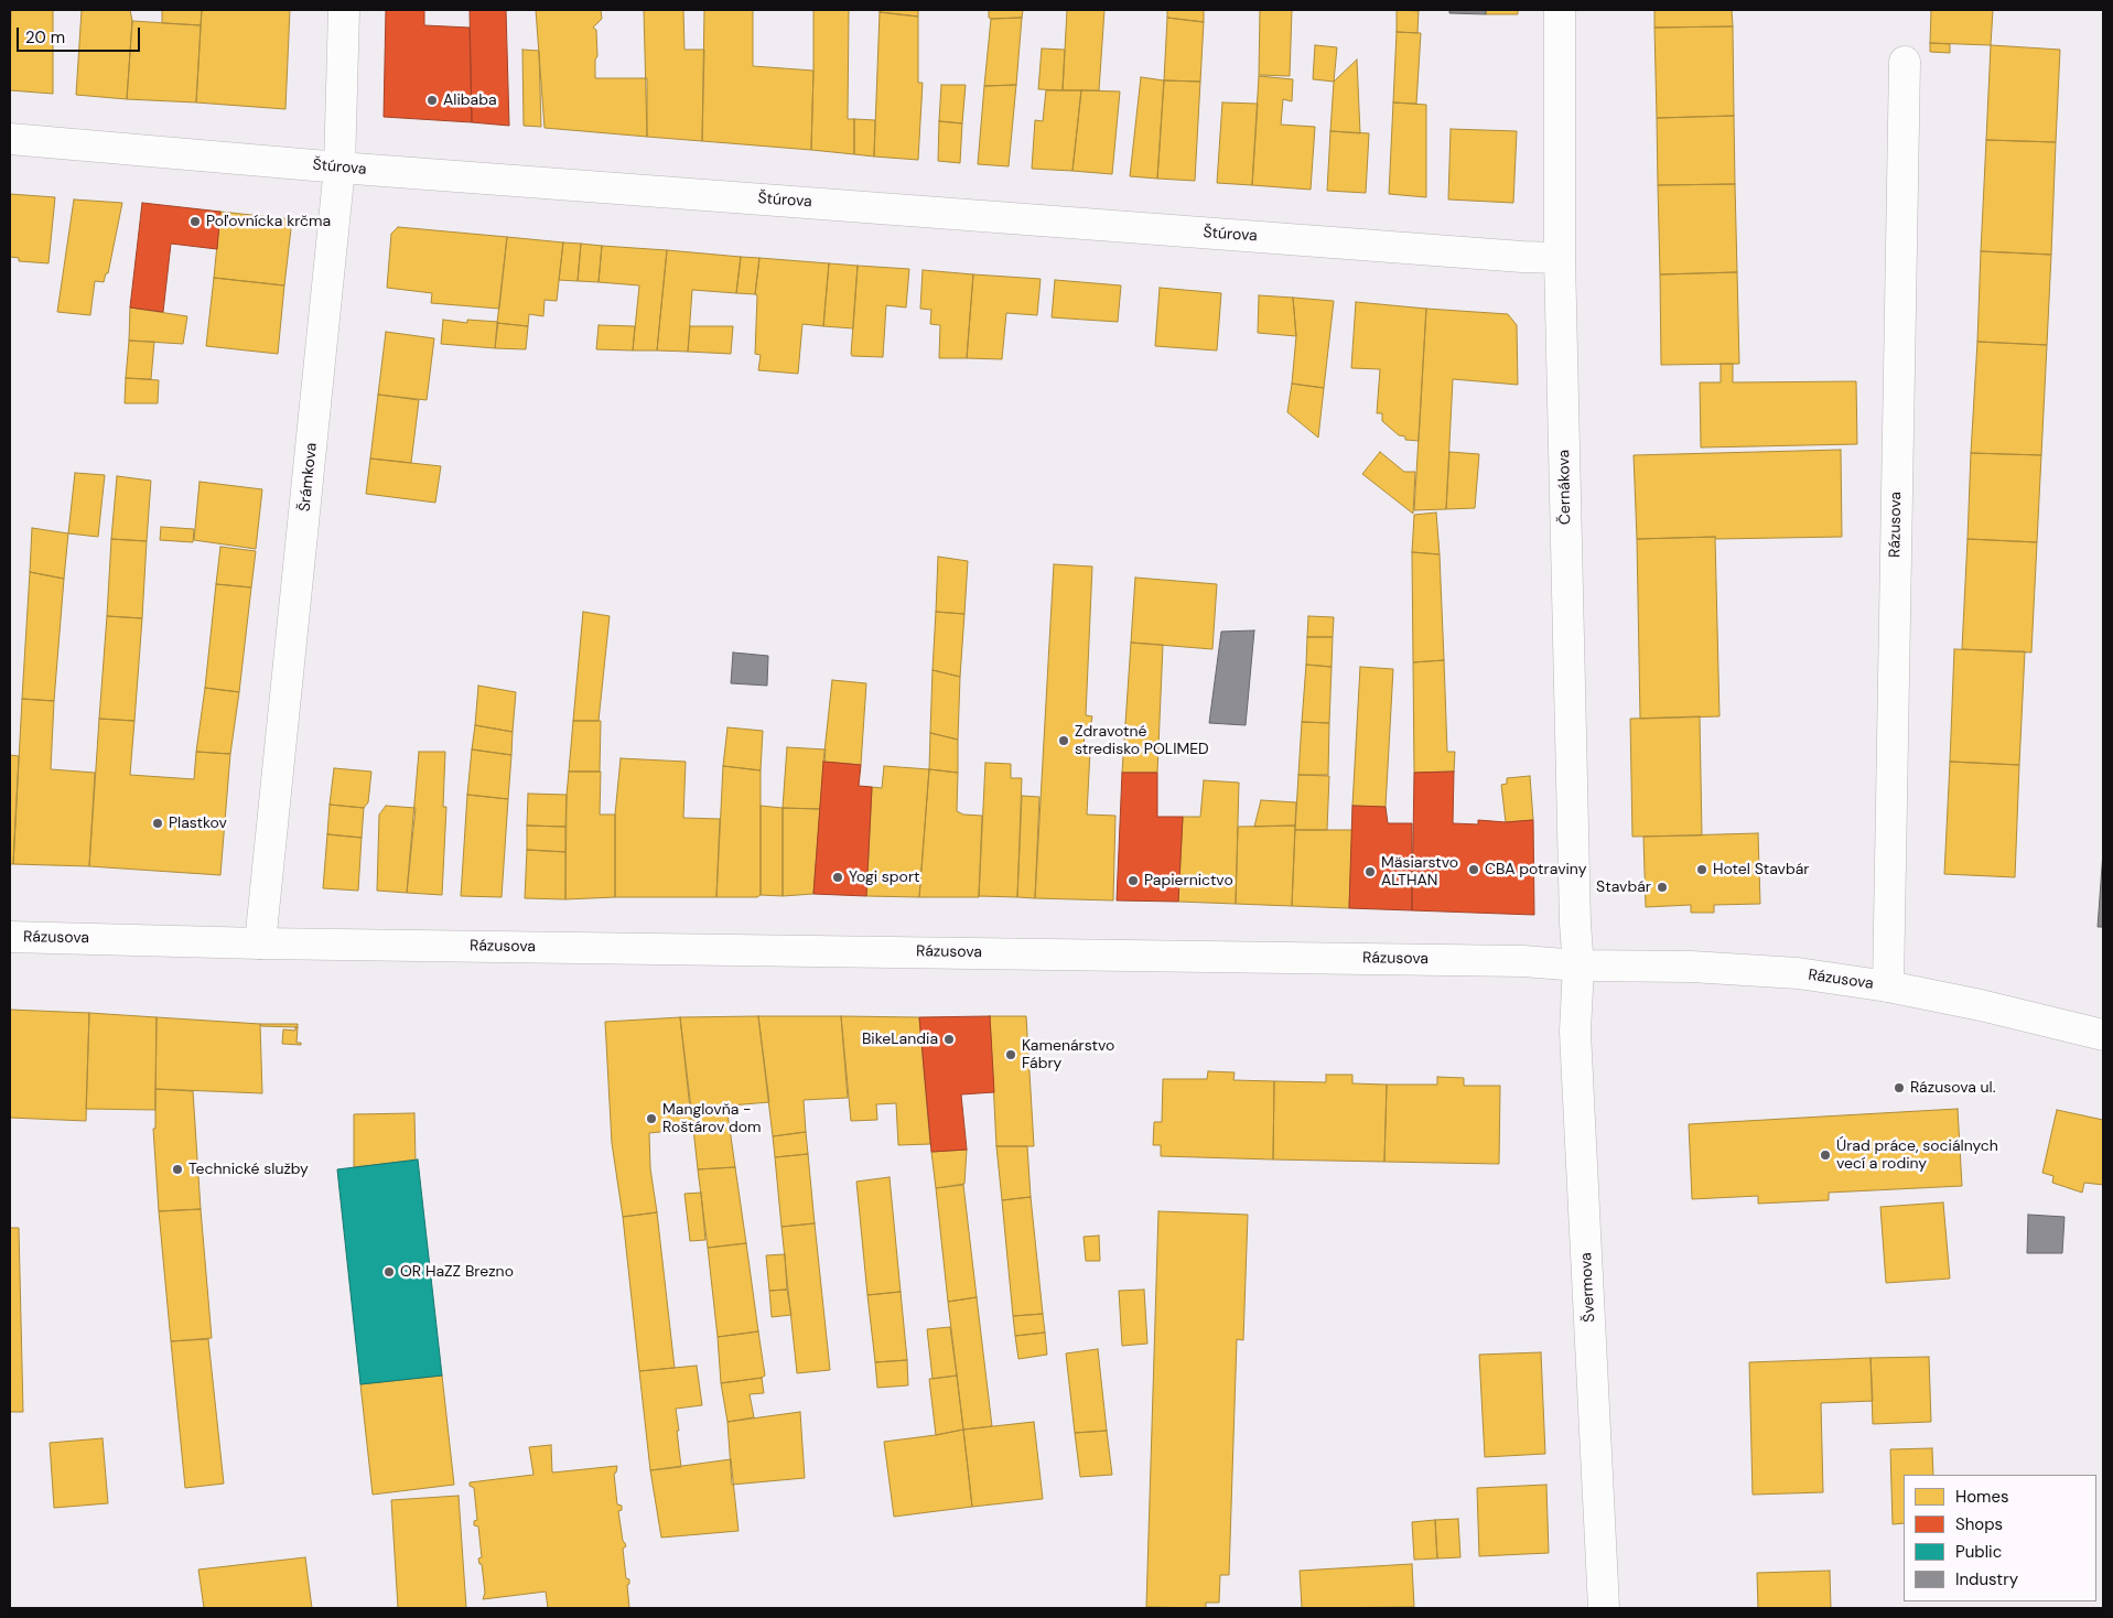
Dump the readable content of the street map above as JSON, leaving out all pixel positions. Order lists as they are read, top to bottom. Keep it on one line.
{"streets":{"street":["Štúrova","Šrámkova","Černákova","Rázusova","Švermova"]},"crossings":[["Štúrova","Šrámkova"],["Štúrova","Černákova"],["Šrámkova","Rázusova"],["Černákova","Rázusova"],["Černákova","Švermova"],["Rázusova","Švermova"]],"places":["Alibaba","Poľovnícka krčma","Zdravotné stredisko POLIMED","Plastkov","CBA potraviny","Hotel Stavbár","Mäsiarstvo ALTHAN","Yogi sport","Papiernictvo","Stavbár","BikeLandia","Kamenárstvo Fábry","Rázusova ul.","Manglovňa - Roštárov dom","Úrad práce, sociálnych vecí a rodiny","Technické služby","OR HaZZ Brezno"],"legend":["Homes","Shops","Public","Industry"],"scale_bar":"20 m"}
